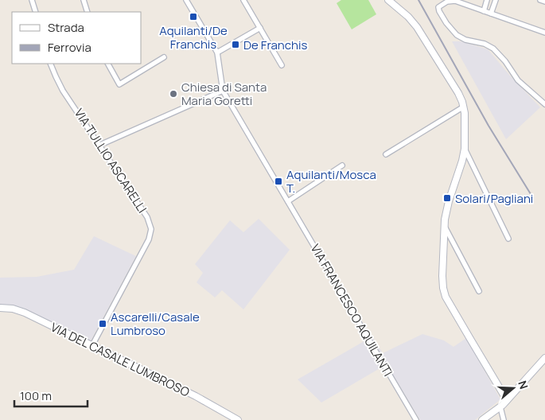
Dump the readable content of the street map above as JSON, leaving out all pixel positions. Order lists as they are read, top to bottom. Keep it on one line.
{"streets":{"street":["VIA TULLIO ASCARELLI","VIA FRANCESCO AQUILANTI","VIA DEL CASALE LUMBROSO"]},"crossings":[["VIA TULLIO ASCARELLI","VIA DEL CASALE LUMBROSO"]],"places":{"transit":["Aquilanti/De Franchis","De Franchis","Aquilanti/Mosca T.","Solari/Pagliani","Ascarelli/Casale Lumbroso"],"other":["Chiesa di Santa Maria Goretti"]},"legend":["Strada","Ferrovia"],"scale_bar":"100 m","north":"right"}
